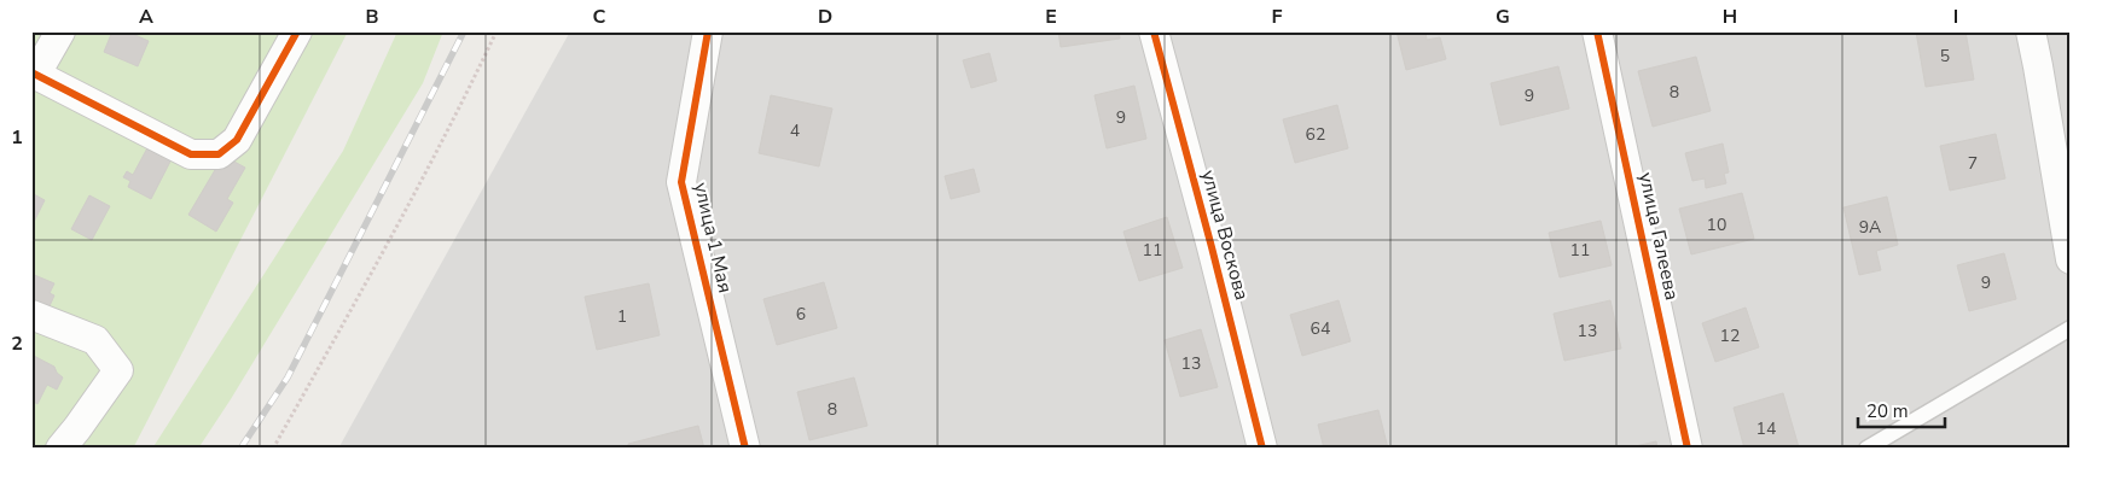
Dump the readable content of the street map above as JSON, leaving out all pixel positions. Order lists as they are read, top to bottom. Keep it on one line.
{"streets":{"street":["улица Воскова","улица Галеева","улица 1 Мая"]},"house_numbers":["5","8","9","9","4","62","7","10","9А","11","11","9","6","1","64","13","12","13","8","14"],"scale_bar":"20 m","grid":{"columns":["A","B","C","D","E","F","G","H","I"],"rows":["1","2"]}}
